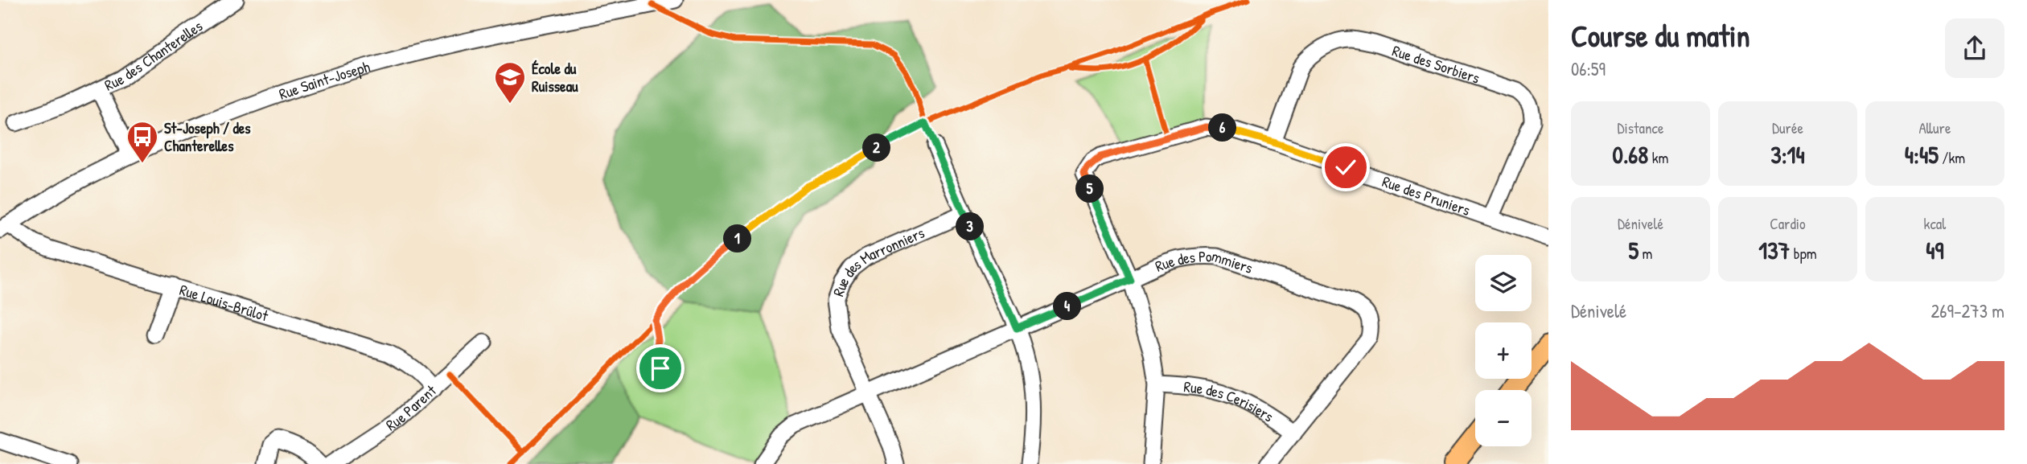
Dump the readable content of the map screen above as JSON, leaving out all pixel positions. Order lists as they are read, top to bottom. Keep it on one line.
{"streets":{"street":["Rue des Chanterelles","Rue des Sorbiers","Rue Saint-Joseph","Rue des Pruniers","Rue des Marronniers","Rue des Pommiers","Rue Louis-Brûlot","Rue des Cerisiers","Rue Parent"]},"crossings":[["Rue des Chanterelles","Rue Saint-Joseph"],["Rue des Sorbiers","Rue des Pruniers"],["Rue Saint-Joseph","Rue Louis-Brûlot"],["Rue des Pruniers","Rue des Pommiers"],["Rue des Pruniers","Rue des Cerisiers"],["Rue des Marronniers","Rue des Pommiers"],["Rue des Pommiers","Rue des Cerisiers"],["Rue Louis-Brûlot","Rue Parent"]],"places":{"school or university":["École du Ruisseau"],"bus stop":["St-Joseph / des Chanterelles"]},"page":{"heading":["Course du matin","06:59"],"stats":[["Distance","0.68 km"],["Durée","3:14"],["Allure","4:45 /km"],["Dénivelé","5 m"],["Cardio","137 bpm"],["kcal","49"]],"pins":["6","2","5","3","1","4"],"map_buttons":["+","−"],"chart":["Dénivelé","269–273 m"]}}
